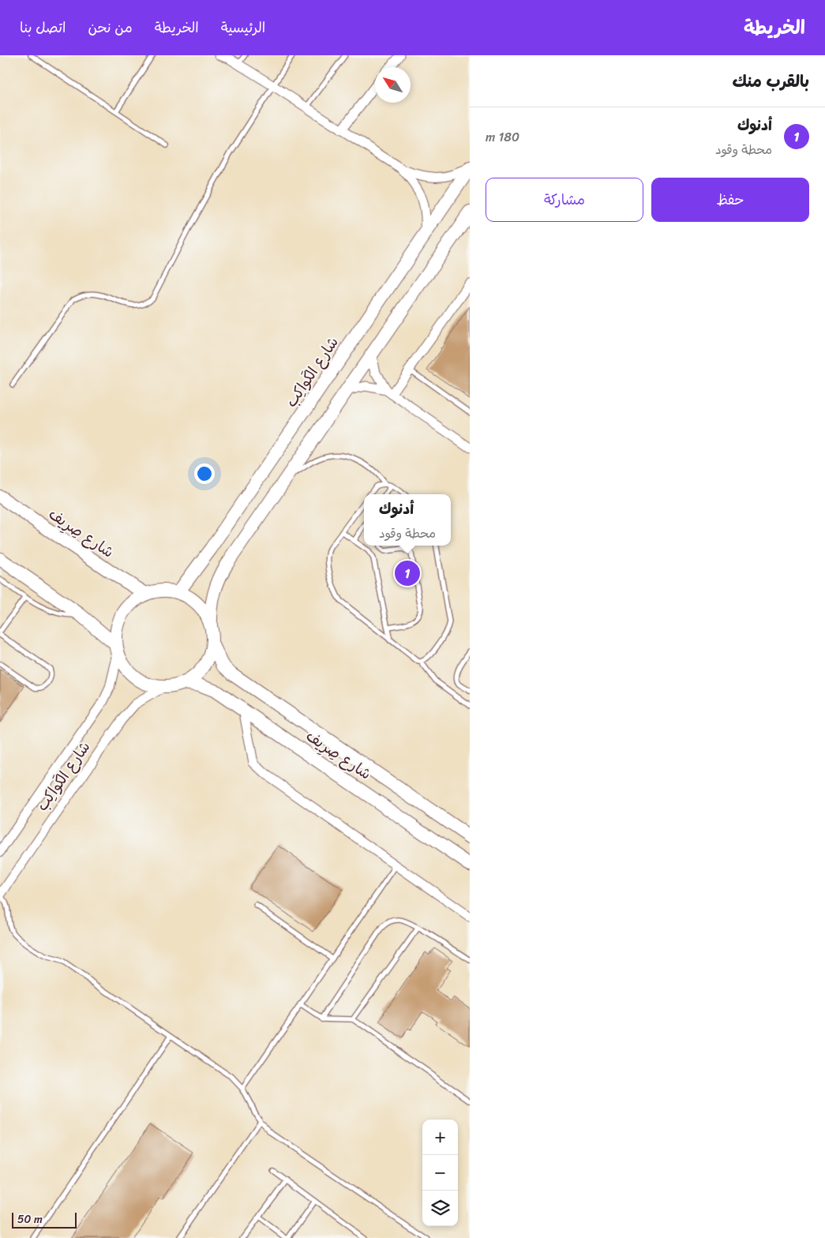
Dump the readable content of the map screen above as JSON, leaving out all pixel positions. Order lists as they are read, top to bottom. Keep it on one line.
{"streets":{"main road":["شارع الكَواكِب","شارع صِرِيف"]},"crossings":[["شارع الكَواكِب","شارع صِرِيف"]],"scale_bar":"50 m","north":"top left","page":{"header":"الخريطة","nav":["الرئيسية","الخريطة","من نحن","اتصل بنا"],"heading":"بالقرب منك","list":[{"mark":"1","name":"أدنوك","note":"محطة وقود","value":"180 m"}],"buttons":["حفظ","مشاركة"],"popup":["أدنوك","محطة وقود"],"pins":"1","map_buttons":["+","−"],"scale":"50 m"}}
